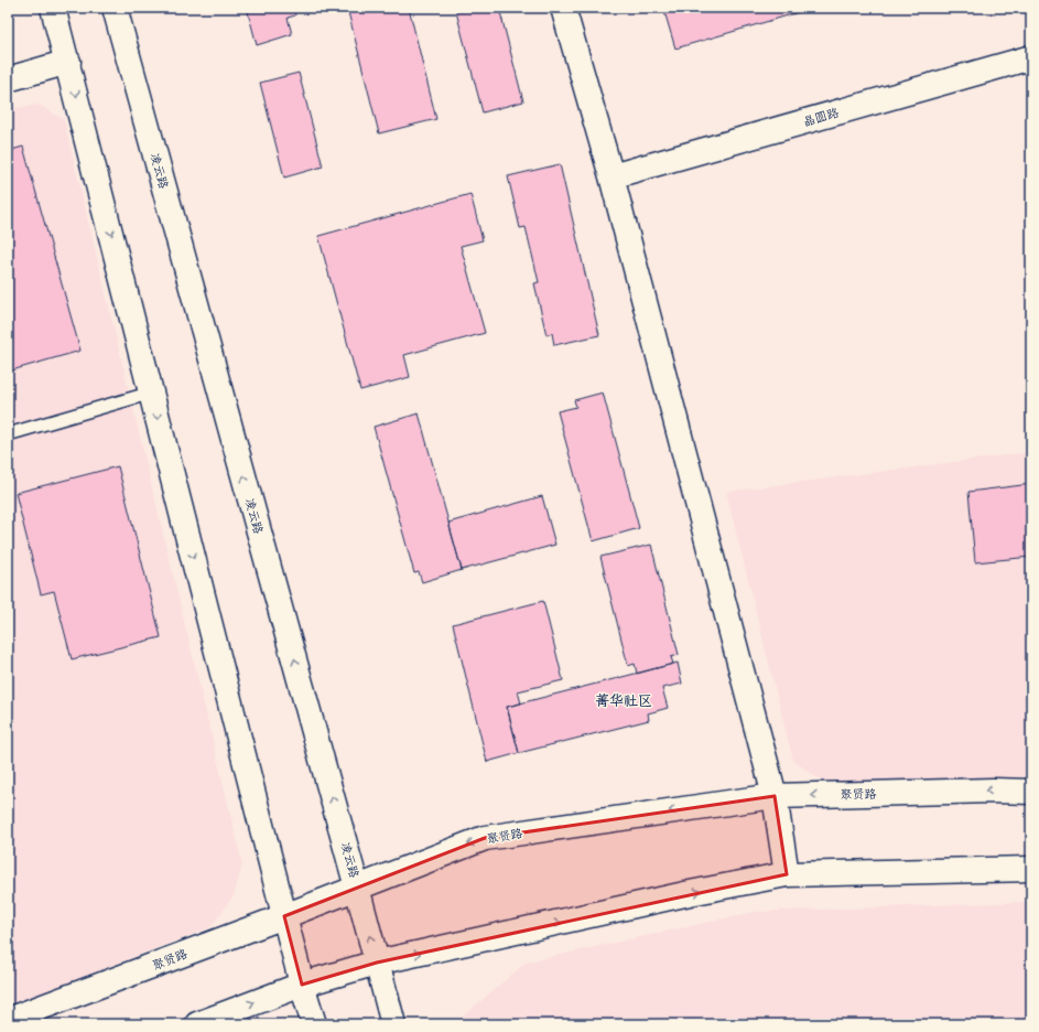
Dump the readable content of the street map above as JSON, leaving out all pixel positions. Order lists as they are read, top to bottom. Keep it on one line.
{"streets":{"main road":["晶圆路","凌云路","聚贤路"]},"crossings":[["凌云路","聚贤路"]],"districts":["菁华社区"]}
